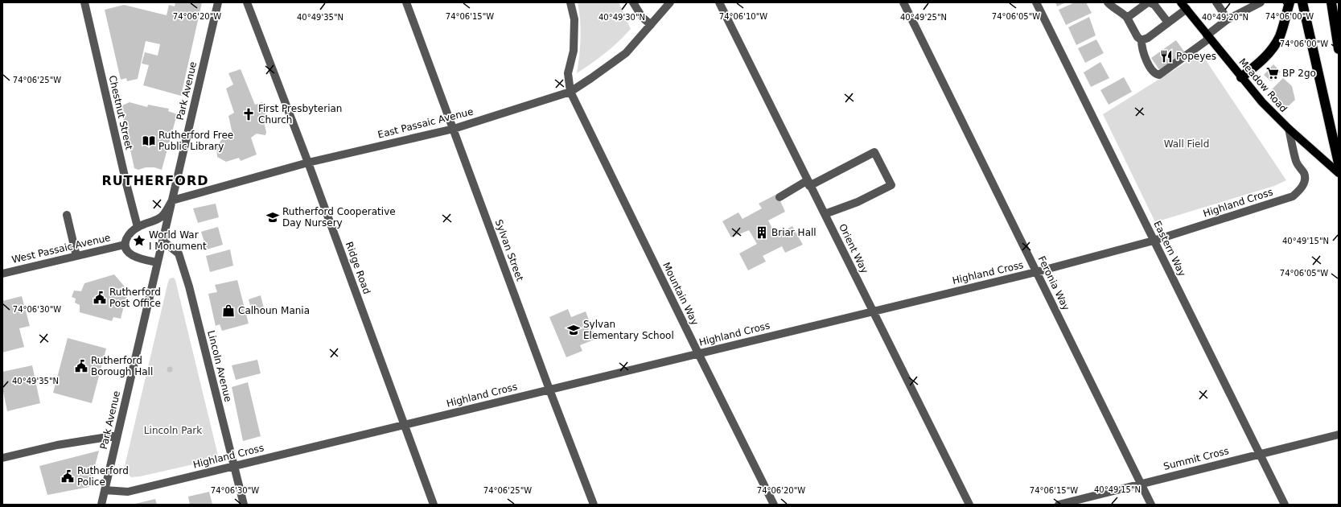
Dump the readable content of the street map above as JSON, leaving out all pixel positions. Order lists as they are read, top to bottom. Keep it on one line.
{"streets":{"main road":["Meadow Road"],"street":["Park Avenue","Chestnut Street","East Passaic Avenue","Highland Cross","West Passaic Avenue","Orient Way","Eastern Way","Sylvan Street","Ridge Road","Feronia Way","Mountain Way","Lincoln Avenue","Summit Cross"]},"crossings":[["Meadow Road","Highland Cross"],["Park Avenue","East Passaic Avenue"],["Park Avenue","Highland Cross"],["Park Avenue","West Passaic Avenue"],["Park Avenue","Lincoln Avenue"],["Chestnut Street","West Passaic Avenue"],["East Passaic Avenue","West Passaic Avenue"],["East Passaic Avenue","Sylvan Street"],["East Passaic Avenue","Ridge Road"],["East Passaic Avenue","Mountain Way"],["Highland Cross","Orient Way"],["Highland Cross","Eastern Way"],["Highland Cross","Sylvan Street"],["Highland Cross","Ridge Road"],["Highland Cross","Feronia Way"],["Highland Cross","Mountain Way"],["Highland Cross","Lincoln Avenue"],["Eastern Way","Summit Cross"],["Feronia Way","Summit Cross"]],"districts":["RUTHERFORD"],"parks":["Wall Field","Lincoln Park"],"places":{"restaurant":["Popeyes"],"supermarket":["BP 2go"],"church":["First Presbyterian Church"],"library":["Rutherford Free Public Library"],"school or university":["Rutherford Cooperative Day Nursery","Sylvan Elementary School"],"building":["Briar Hall"],"place":["World War I Monument"],"public building":["Rutherford Post Office","Rutherford Borough Hall","Rutherford Police"],"shop":["Calhoun Mania"]},"coordinates":["74°06'00\"W","74°06'20\"W","74°06'15\"W","74°06'10\"W","74°06'05\"W","40°49'35\"N","40°49'30\"N","40°49'25\"N","40°49'20\"N","74°06'25\"W","40°49'15\"N","74°06'30\"W"]}
